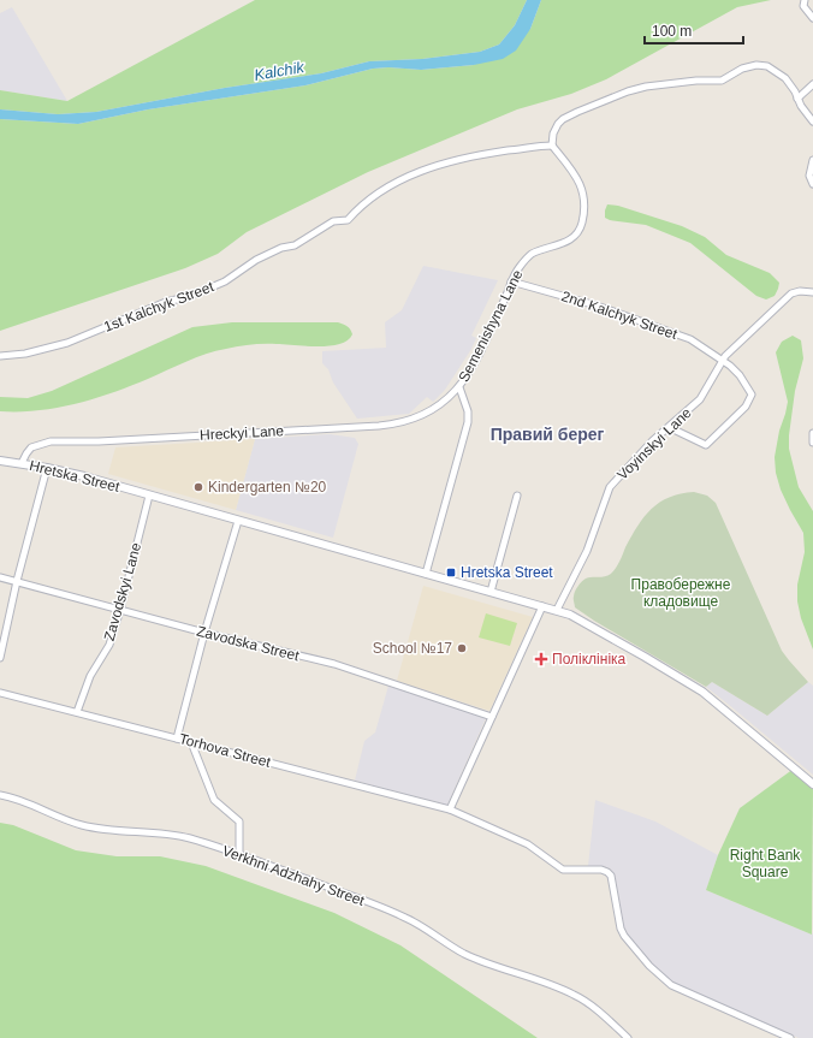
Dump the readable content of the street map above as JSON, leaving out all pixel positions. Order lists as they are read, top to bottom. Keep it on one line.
{"streets":{"street":["1st Kalchyk Street","2nd Kalchyk Street","Semenishyna Lane","Hreckyi Lane","Voyinskyi Lane","Hretska Street","Zavodskyi Lane","Zavodska Street","Torhova Street","Verkhni Adzhahy Street"]},"crossings":[["1st Kalchyk Street","Semenishyna Lane"],["2nd Kalchyk Street","Semenishyna Lane"],["2nd Kalchyk Street","Voyinskyi Lane"],["Semenishyna Lane","Hreckyi Lane"],["Semenishyna Lane","Hretska Street"],["Hreckyi Lane","Hretska Street"],["Voyinskyi Lane","Hretska Street"],["Hretska Street","Zavodskyi Lane"],["Zavodskyi Lane","Zavodska Street"],["Zavodskyi Lane","Torhova Street"]],"districts":["Правий берег"],"water":["Kalchik"],"parks":["Правобережне кладовище","Right Bank Square"],"places":{"other":["Kindergarten №20","School №17"],"transit":["Hretska Street"],"health":["Поліклініка"]},"scale_bar":"100 m"}
